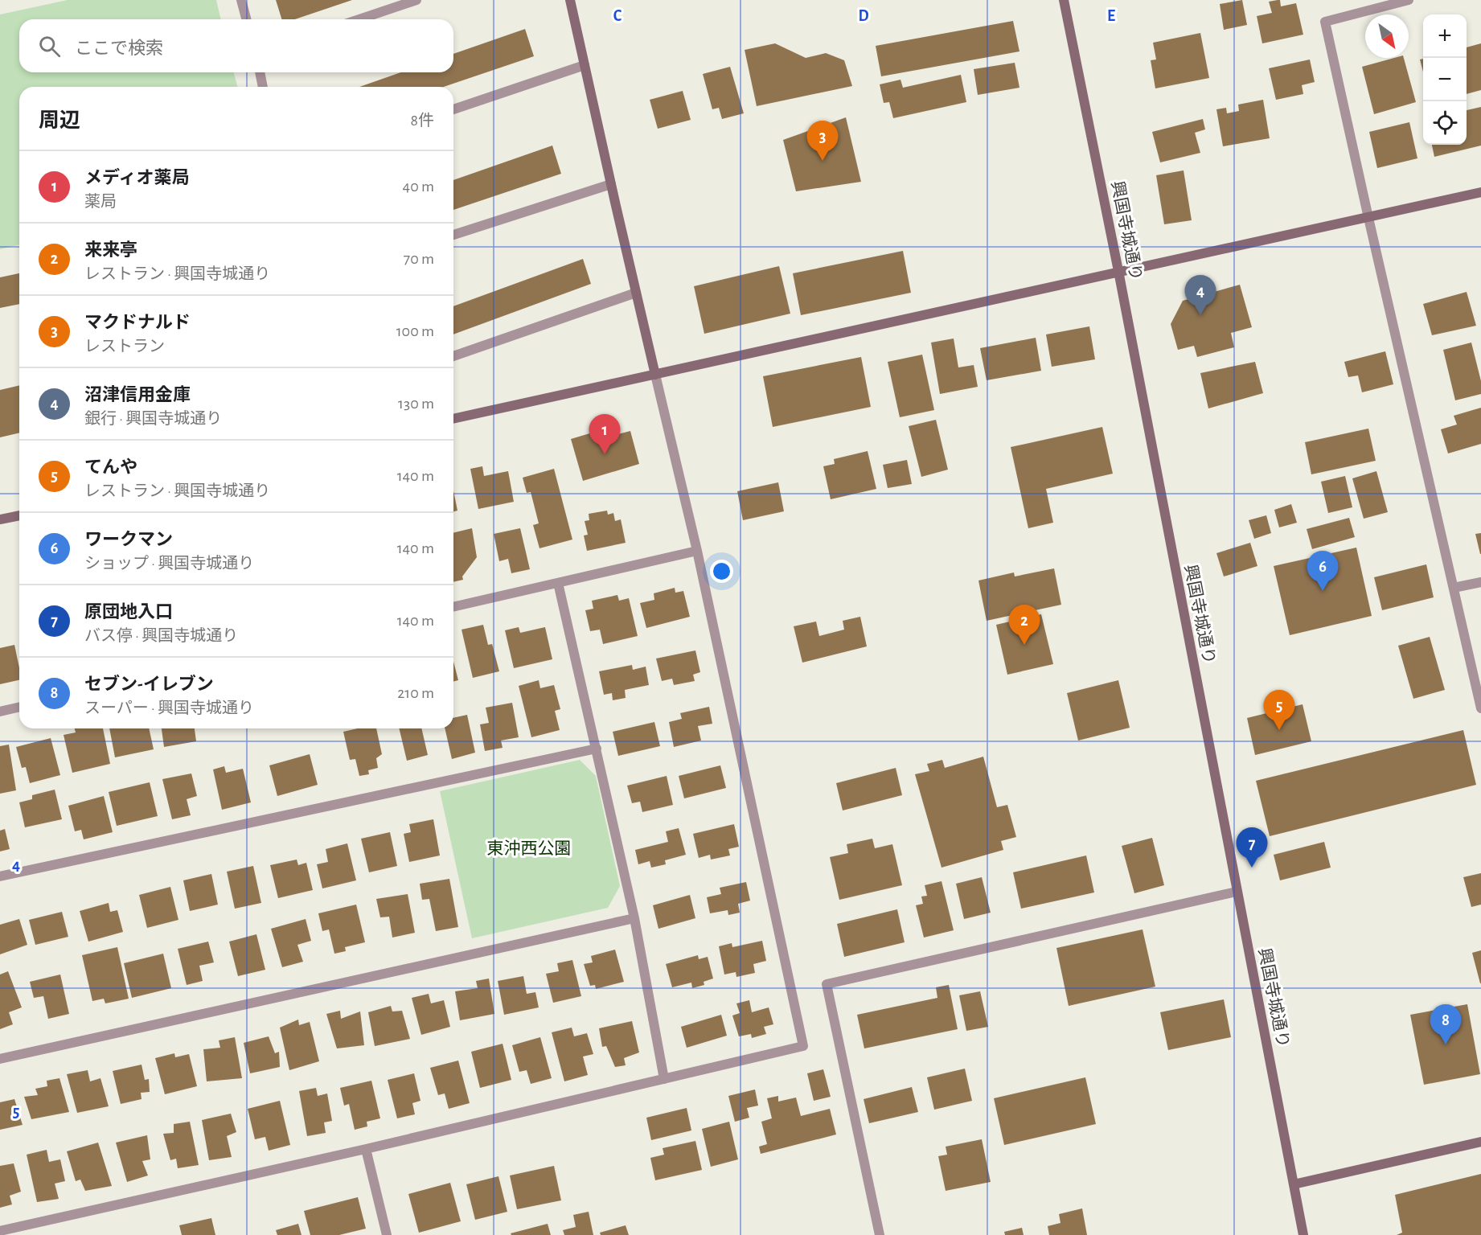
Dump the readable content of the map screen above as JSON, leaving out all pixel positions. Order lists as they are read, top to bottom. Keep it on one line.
{"streets":{"street":["興国寺城通り"]},"parks":["東沖西公園"],"north":"bottom right","page":{"map_buttons":["+","−"],"search":"ここで検索","heading":["周辺","8件"],"pins":["3","4","1","6","2","5","7","8"],"list":[{"mark":"1","name":"メディオ薬局","note":"薬局","value":"40 m"},{"mark":"2","name":"来来亭","note":"レストラン · 興国寺城通り","value":"70 m"},{"mark":"3","name":"マクドナルド","note":"レストラン","value":"100 m"},{"mark":"4","name":"沼津信用金庫","note":"銀行 · 興国寺城通り","value":"130 m"},{"mark":"5","name":"てんや","note":"レストラン · 興国寺城通り","value":"140 m"},{"mark":"6","name":"ワークマン","note":"ショップ · 興国寺城通り","value":"140 m"},{"mark":"7","name":"原団地入口","note":"バス停 · 興国寺城通り","value":"140 m"},{"mark":"8","name":"セブン-イレブン","note":"スーパー · 興国寺城通り","value":"210 m"}]},"grid":{"columns":["C","D","E"],"rows":["4","5"]}}
